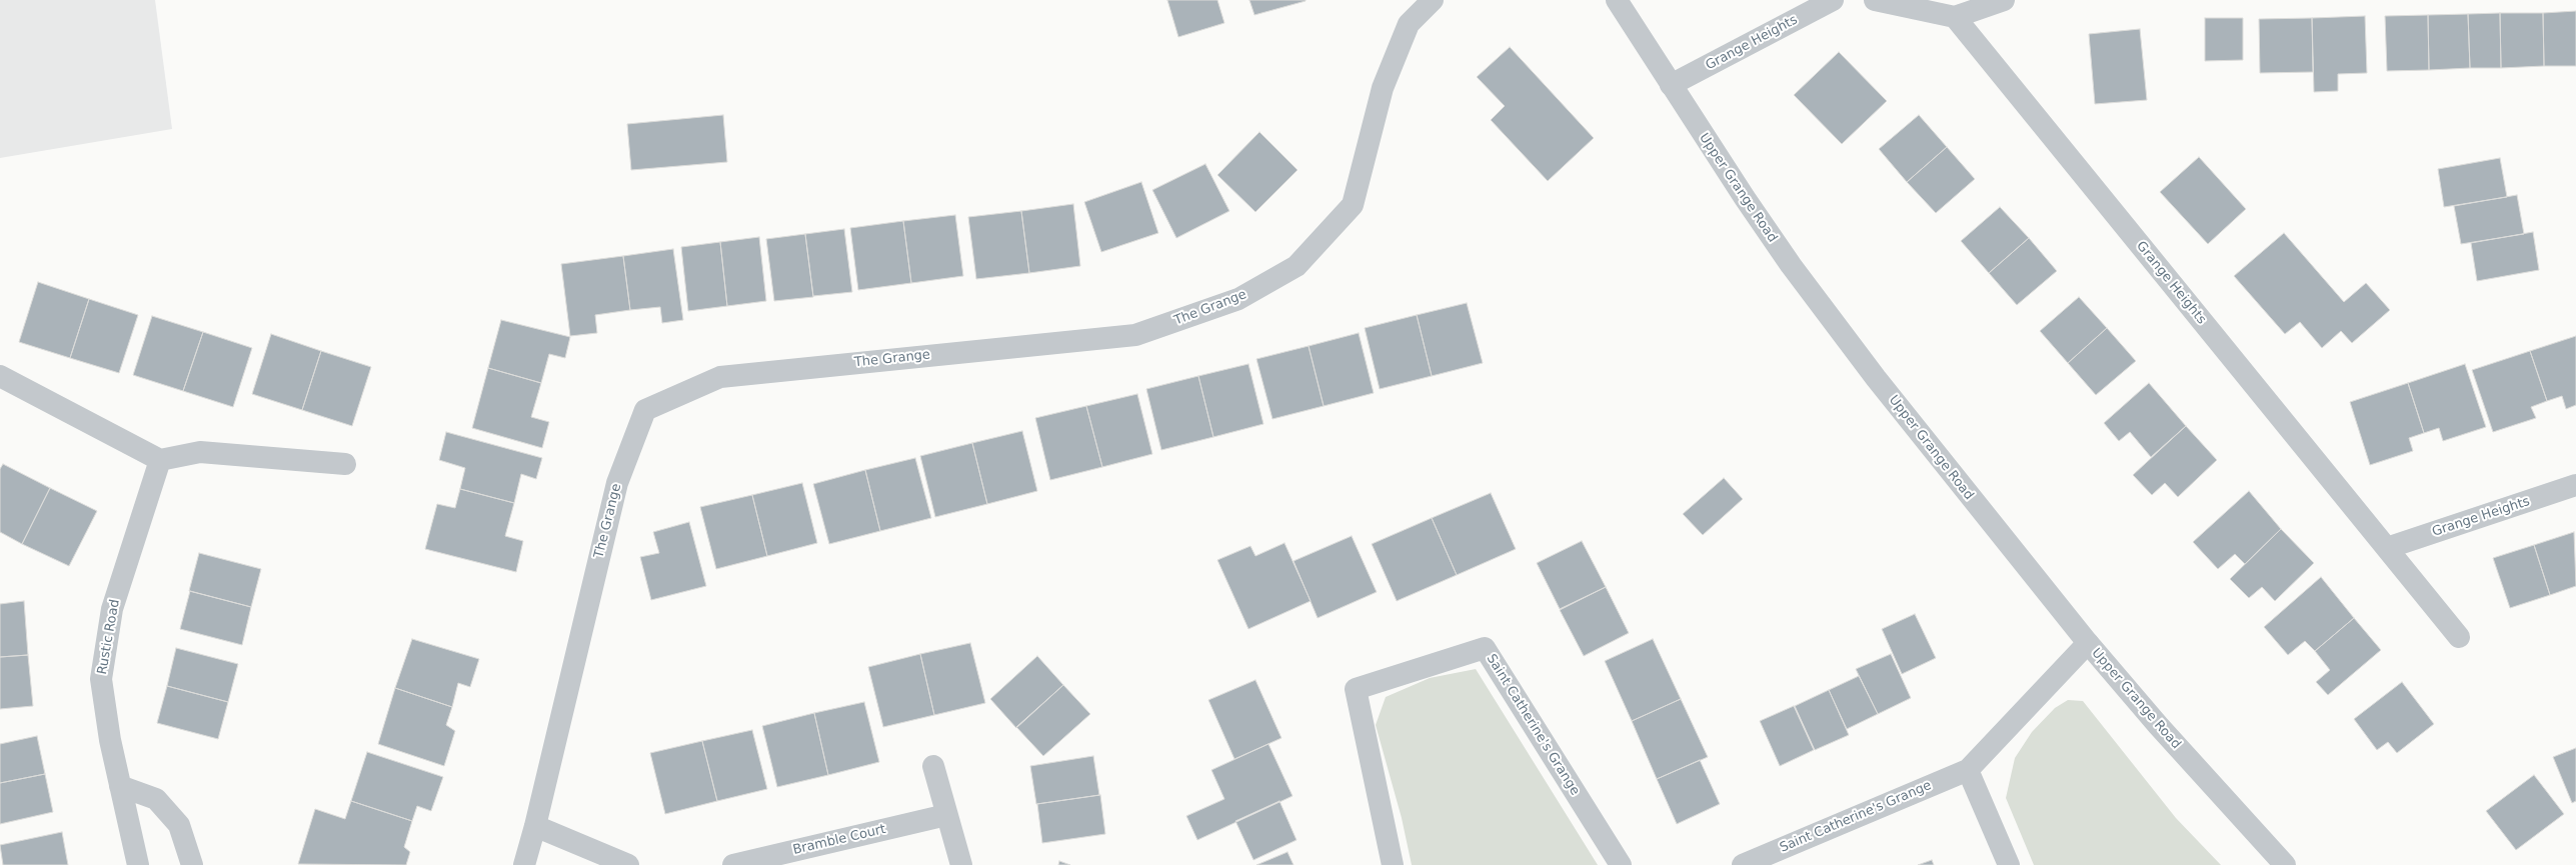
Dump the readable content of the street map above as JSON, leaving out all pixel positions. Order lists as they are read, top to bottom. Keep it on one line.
{"streets":{"street":["Grange Heights","Upper Grange Road","The Grange","Rustic Road","Saint Catherine's Grange","Bramble Court"]},"crossings":[["Grange Heights","Upper Grange Road"],["Upper Grange Road","Saint Catherine's Grange"]]}
